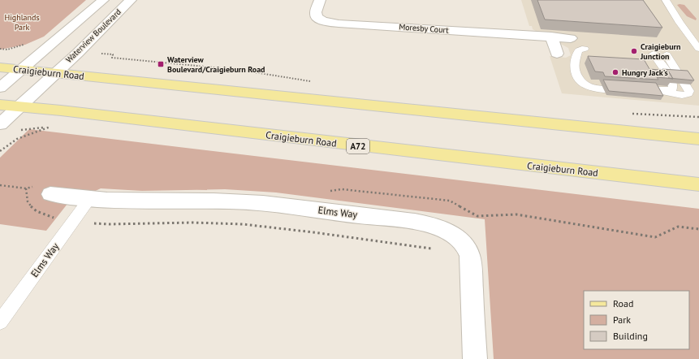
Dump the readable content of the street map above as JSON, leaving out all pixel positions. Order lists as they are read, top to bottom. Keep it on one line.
{"streets":{"main road":["Craigieburn Road","A72"],"street":["Moresby Court","Waterview Boulevard","Elms Way"]},"crossings":[["Waterview Boulevard","Craigieburn Road"]],"parks":["Highlands Park"],"places":{"other":["Craigieburn Junction","Hungry Jack's"],"transit":["Waterview Boulevard/Craigieburn Road"]},"legend":["Road","Park","Building"]}
